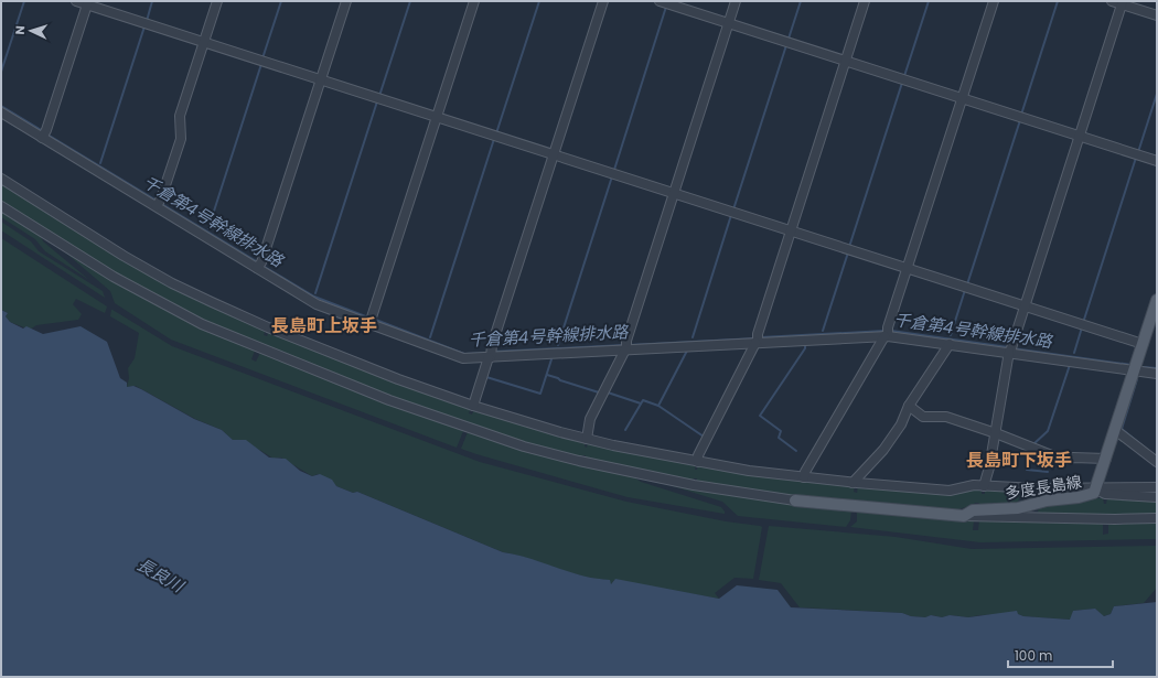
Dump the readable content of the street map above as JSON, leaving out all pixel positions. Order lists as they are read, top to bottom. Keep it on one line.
{"streets":{"main road":["多度長島線"]},"districts":["長島町上坂手","長島町下坂手"],"water":["千倉第4号幹線排水路","長良川"],"scale_bar":"100 m","north":"left"}
